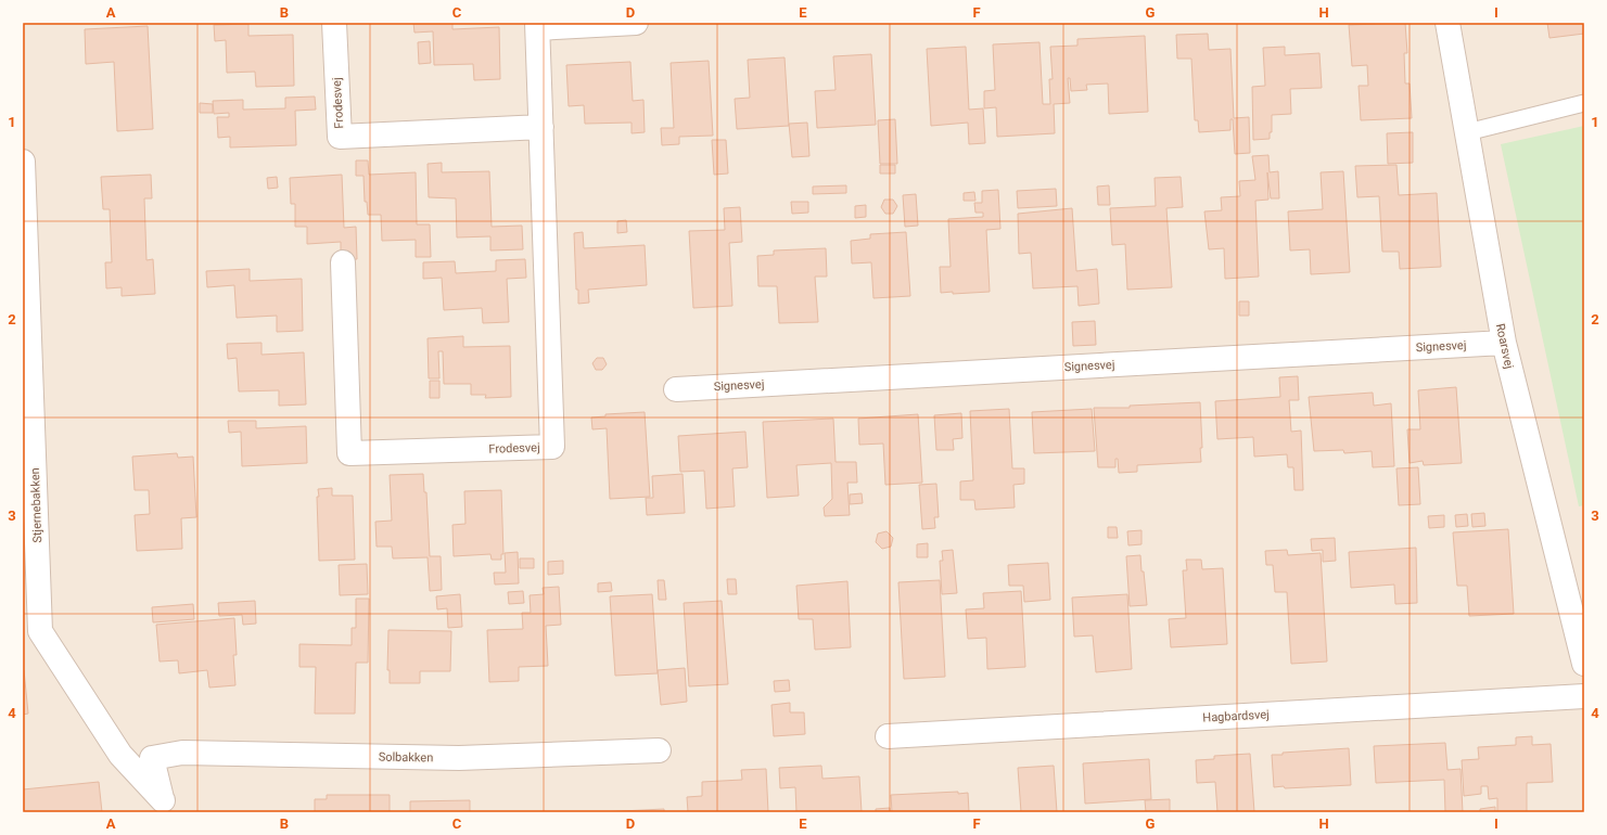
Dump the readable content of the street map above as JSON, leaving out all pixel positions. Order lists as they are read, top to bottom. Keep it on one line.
{"streets":{"street":["Frodesvej","Signesvej","Roarsvej","Stjernebakken","Hagbardsvej","Solbakken"]},"crossings":[["Signesvej","Roarsvej"],["Stjernebakken","Solbakken"]],"grid":{"columns":["A","B","C","D","E","F","G","H","I"],"rows":["1","2","3","4"]}}
